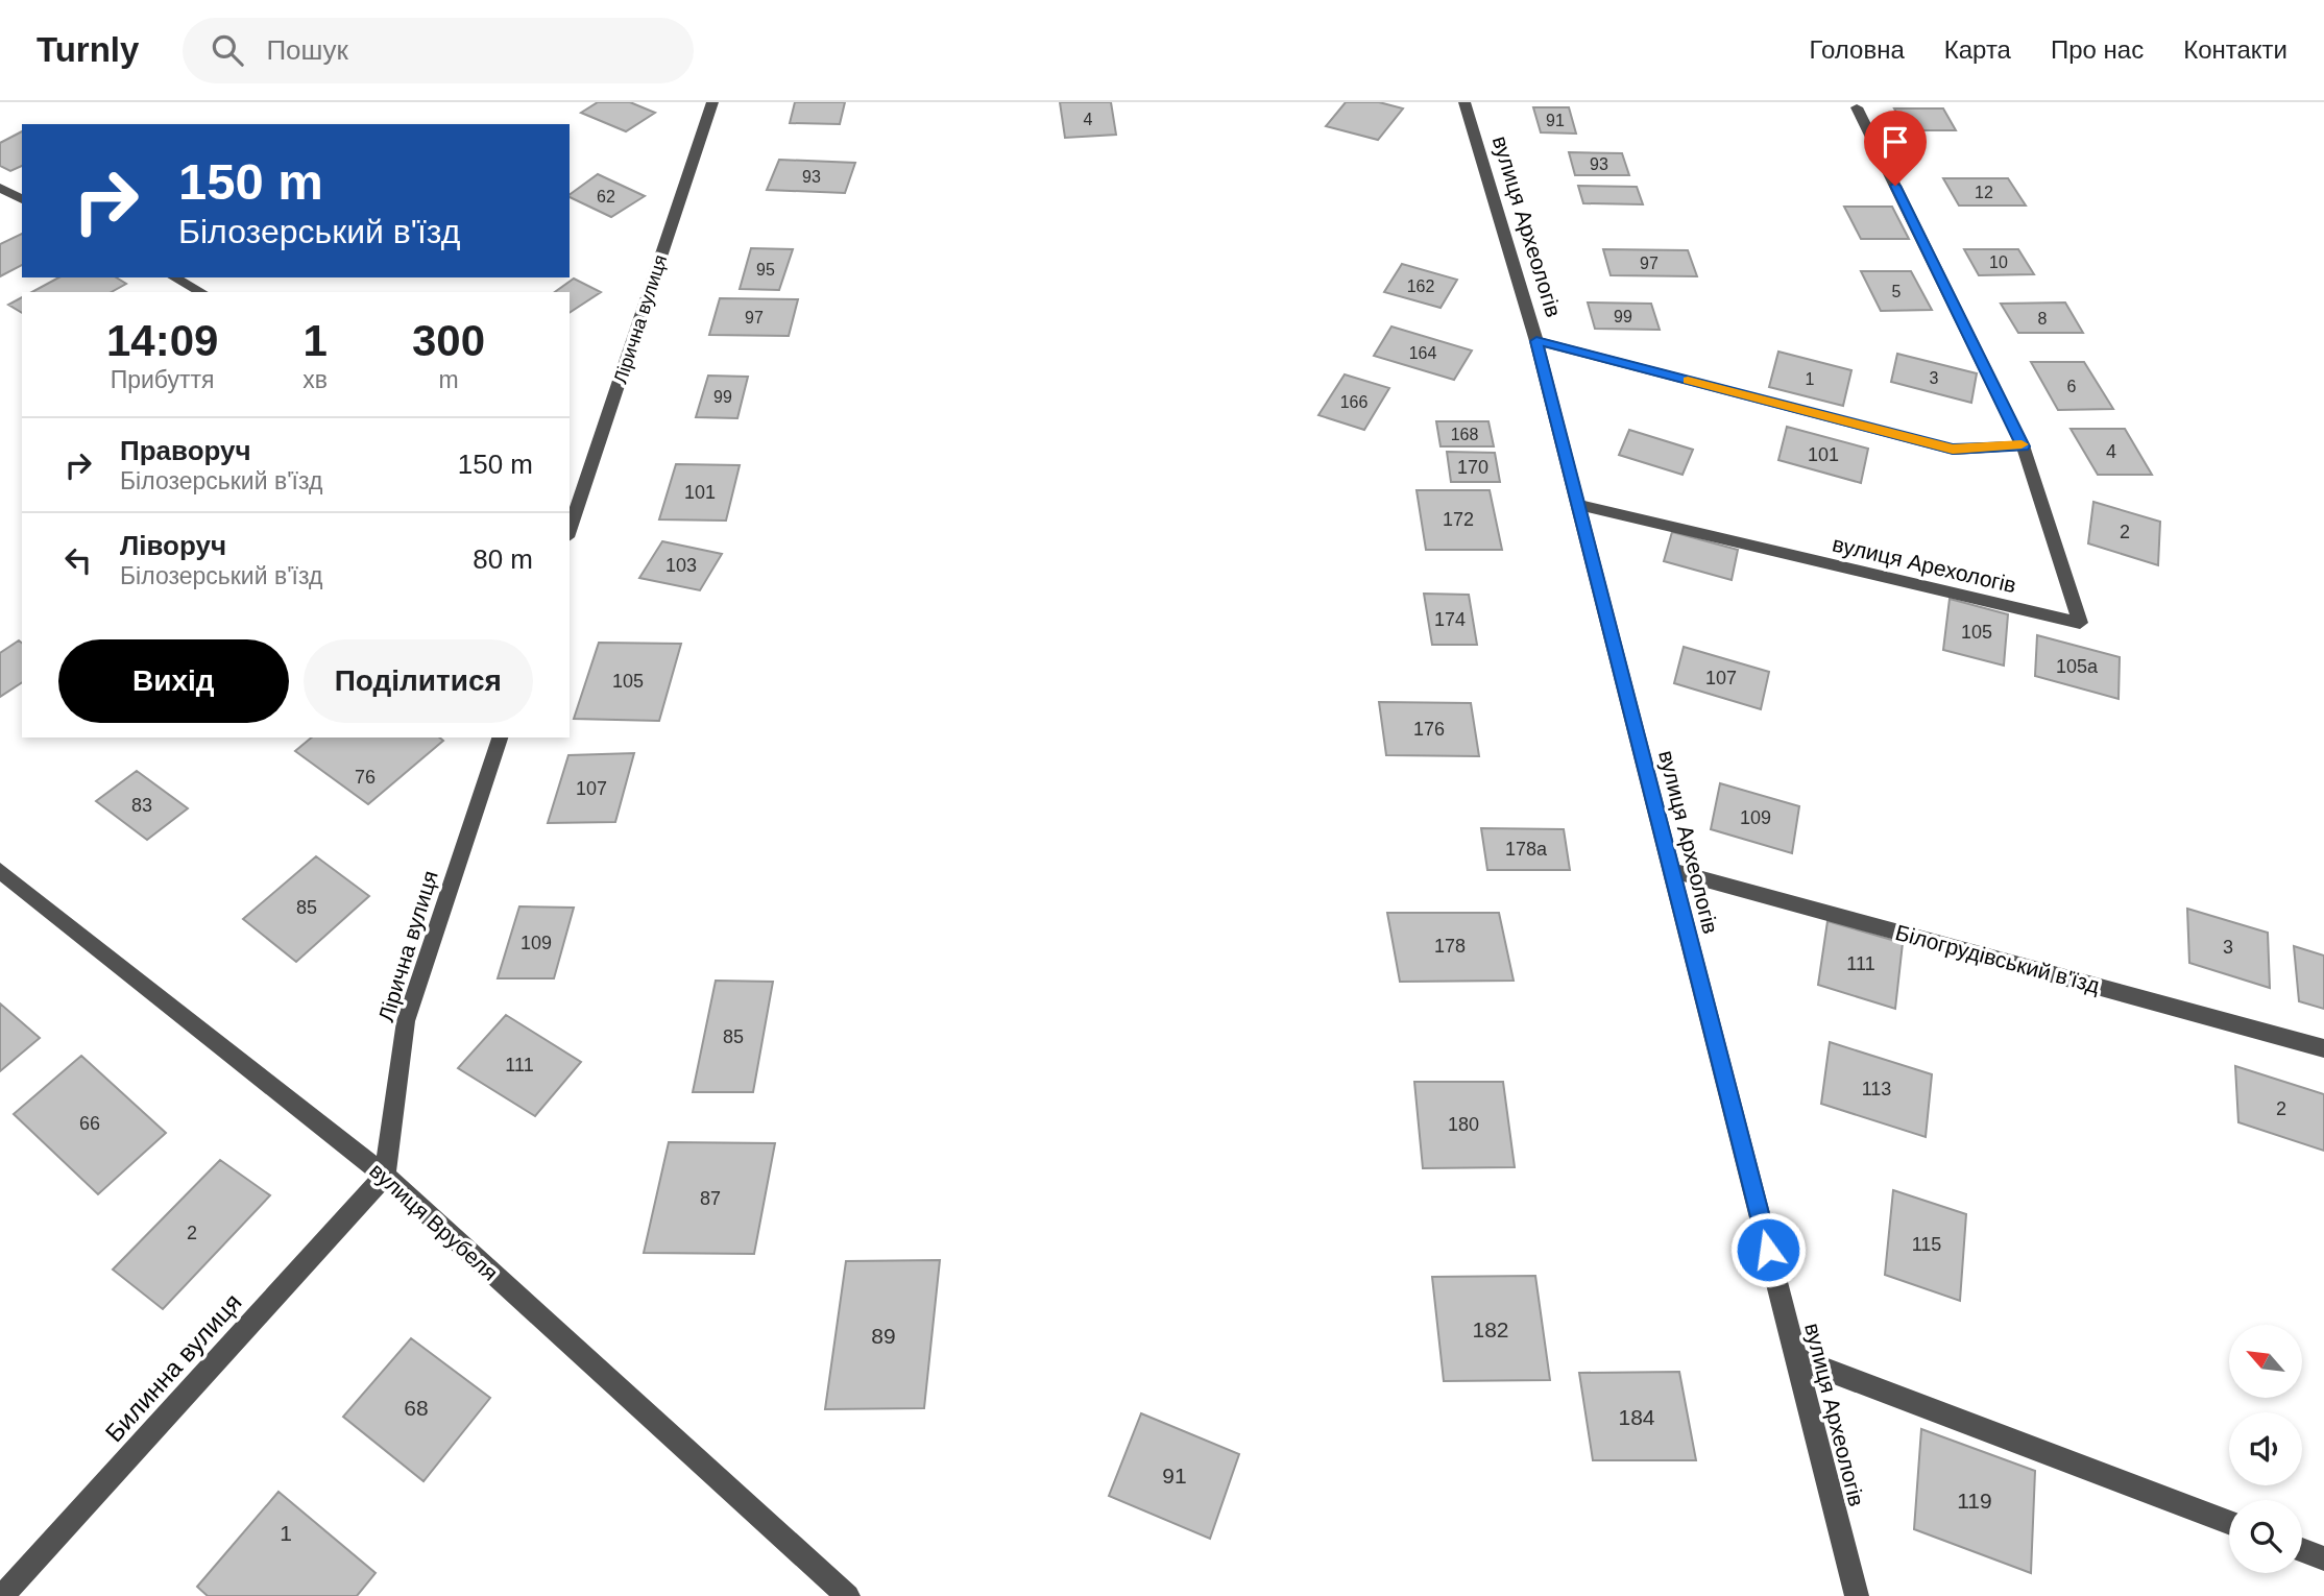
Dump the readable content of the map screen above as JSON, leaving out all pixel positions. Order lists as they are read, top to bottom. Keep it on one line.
{"streets":{"street":["вулиця Археологів","Лірична вулиця","вулиця Арехологів","Білогрудівський в'їзд","вулиця Врубеля","Билинна вулиця"]},"crossings":[["вулиця Археологів","вулиця Арехологів"],["вулиця Археологів","Білогрудівський в'їзд"],["Лірична вулиця","вулиця Врубеля"],["Лірична вулиця","Билинна вулиця"],["вулиця Врубеля","Билинна вулиця"]],"house_numbers":["4","91","93","93","12","62","10","97","95","162","5","99","97","8","164","3","1","6","99","166","168","4","101","170","101","172","2","103","174","105","105а","107","105","176","76","107","83","109","178а","85","109","178","3","111","85","111","113","2","66","180","87","2","115","182","89","68","184","91","119","1"],"north":"top left","page":{"header":"Turnly","search":"Пошук","nav":["Головна","Карта","Про нас","Контакти"],"turn":["150 m","Білозерський в'їзд"],"eta":["14:09","Прибуття","1","хв","300","m"],"list":[{"name":"Праворуч","note":"Білозерський в'їзд","value":"150 m"},{"name":"Ліворуч","note":"Білозерський в'їзд","value":"80 m"}],"buttons":["Вихід","Поділитися"]}}
